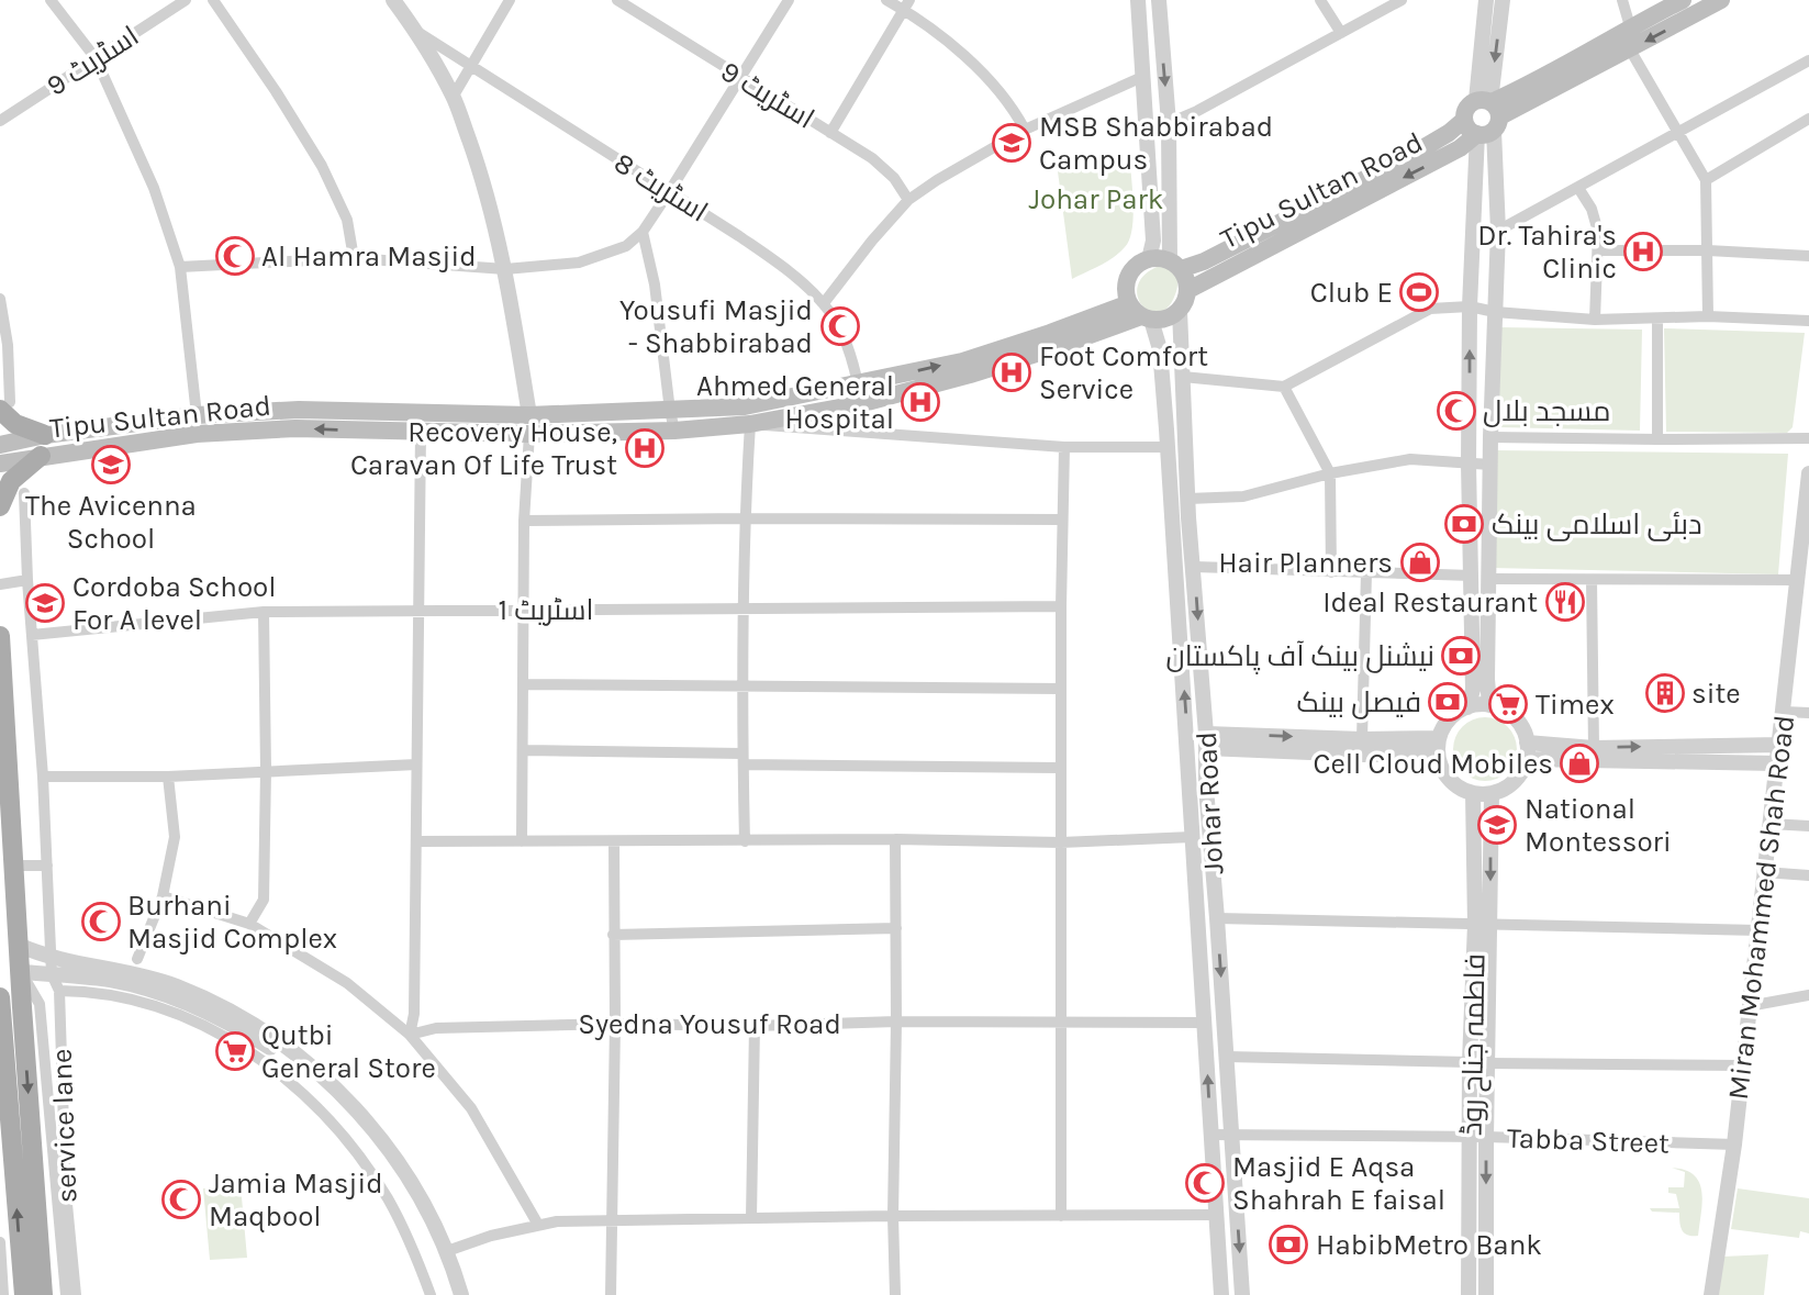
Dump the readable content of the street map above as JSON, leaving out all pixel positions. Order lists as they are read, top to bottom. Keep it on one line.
{"streets":{"main road":["Tipu Sultan Road"],"street":["اسٹریٹ 9","اسٹریٹ 8","اسٹریٹ 1","Johar Road","Miran Mohammed Shah Road","Syedna Yousuf Road","فاطمہ جناح روڈ","service lane","Tabba Street"]},"crossings":[["اسٹریٹ 8","Tipu Sultan Road"],["Tipu Sultan Road","Johar Road"],["Johar Road","Syedna Yousuf Road"],["Johar Road","Tabba Street"],["Miran Mohammed Shah Road","Tabba Street"],["فاطمہ جناح روڈ","Tabba Street"]],"parks":["Johar Park"],"places":{"school or university":["MSB Shabbirabad Campus","The Avicenna School","Cordoba School For A level","National Montessori"],"hospital":["Dr. Tahira's Clinic","Foot Comfort Service","Ahmed General Hospital","Recovery House, Caravan Of Life Trust"],"mosque":["Al Hamra Masjid","Yousufi Masjid - Shabbirabad","مسجد بلال","Burhani Masjid Complex","Masjid E Aqsa Shahrah E faisal","Jamia Masjid Maqbool"],"sports":["Club E"],"bank":["دبئی اسلامی بینک","نیشنل بینک آف پاکستان","فیصل بینک","HabibMetro Bank"],"shop":["Hair Planners","Cell Cloud Mobiles"],"restaurant":["Ideal Restaurant"],"building":["site"],"supermarket":["Timex","Qutbi General Store"]}}
